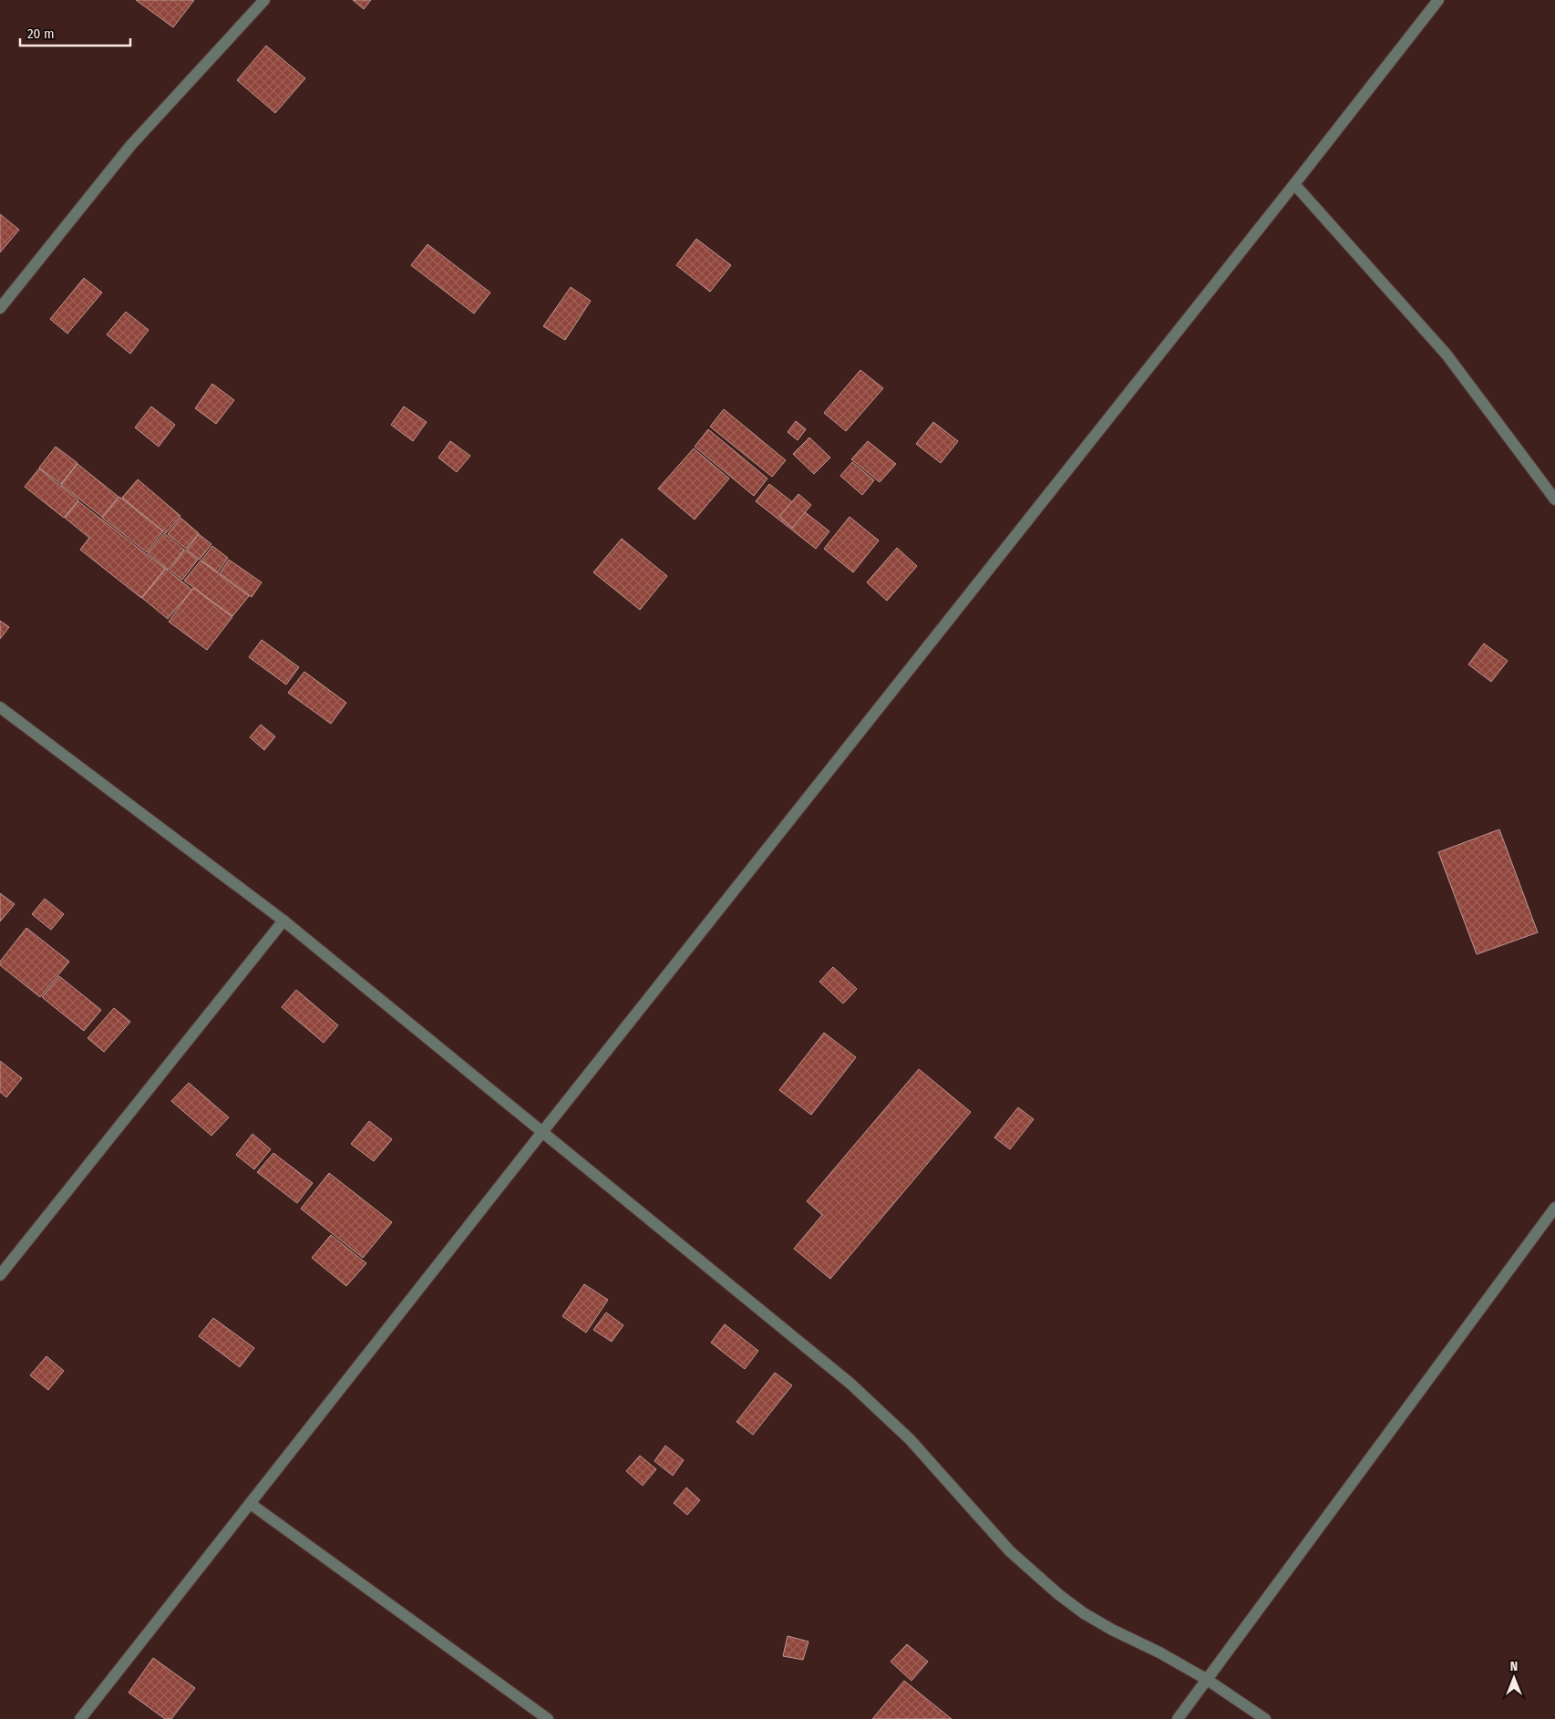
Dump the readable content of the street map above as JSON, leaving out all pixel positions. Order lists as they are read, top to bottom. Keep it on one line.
{"scale_bar":"20 m","north":"top"}
